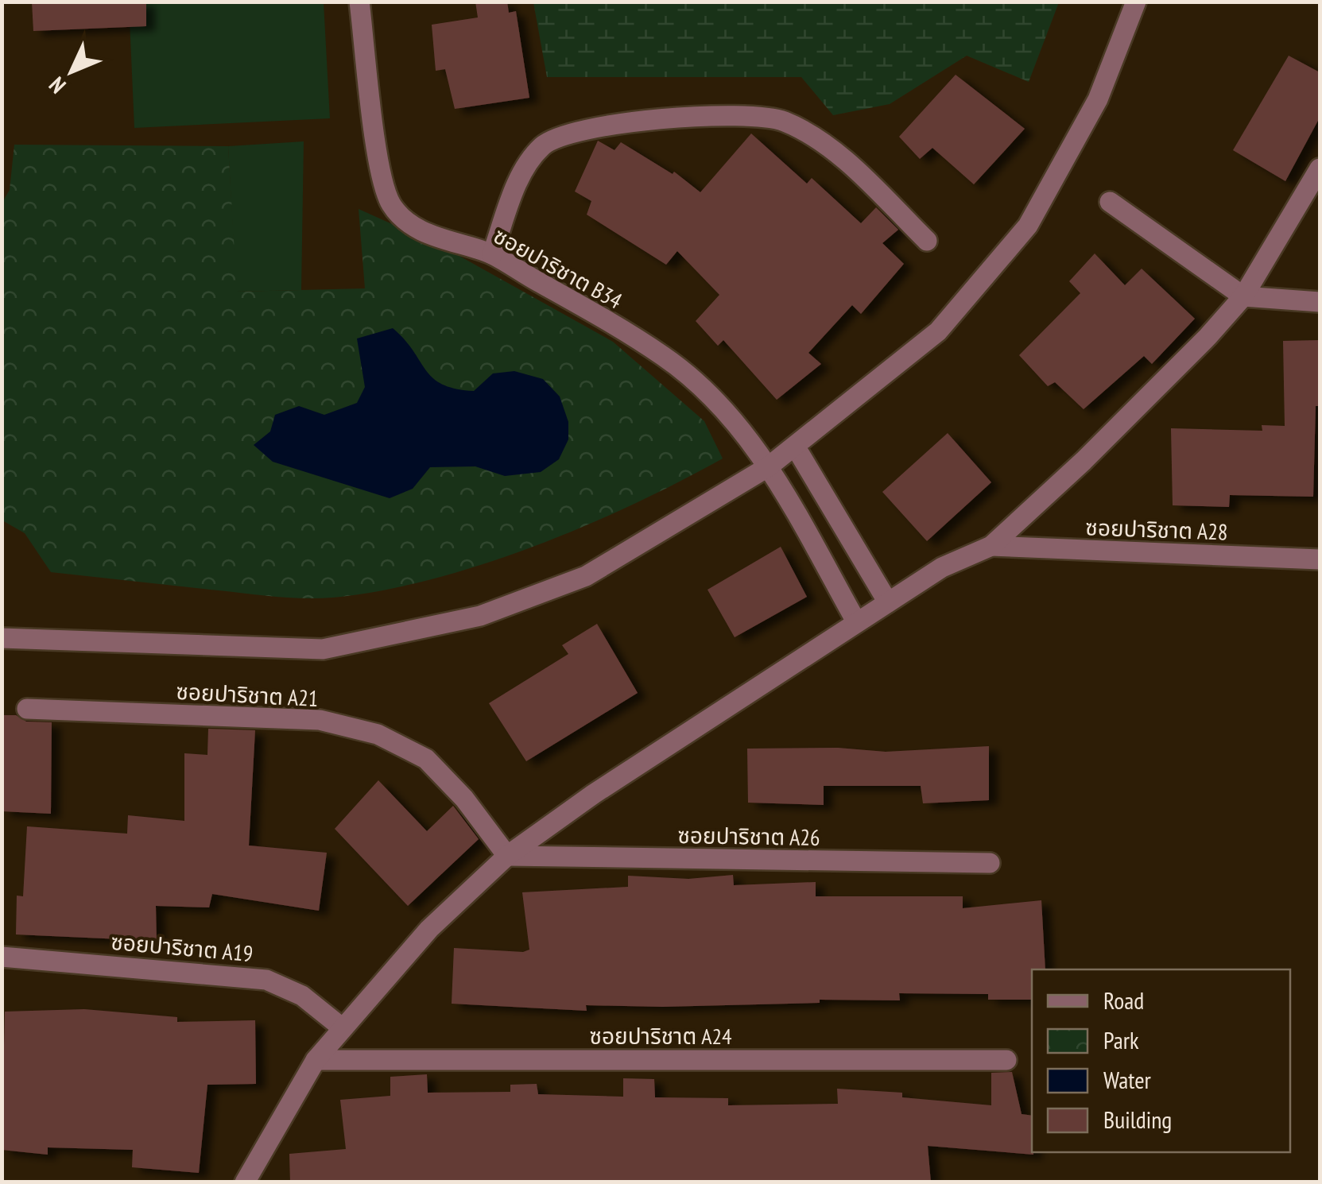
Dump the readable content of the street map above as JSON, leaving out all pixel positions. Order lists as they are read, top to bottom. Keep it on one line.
{"streets":{"street":["ซอยปาริชาต B34","ซอยปาริชาต A28","ซอยปาริชาต A21","ซอยปาริชาต A26","ซอยปาริชาต A19","ซอยปาริชาต A24"]},"crossings":[["ซอยปาริชาต A21","ซอยปาริชาต A26"]],"legend":["Road","Park","Water","Building"],"north":"bottom left"}
